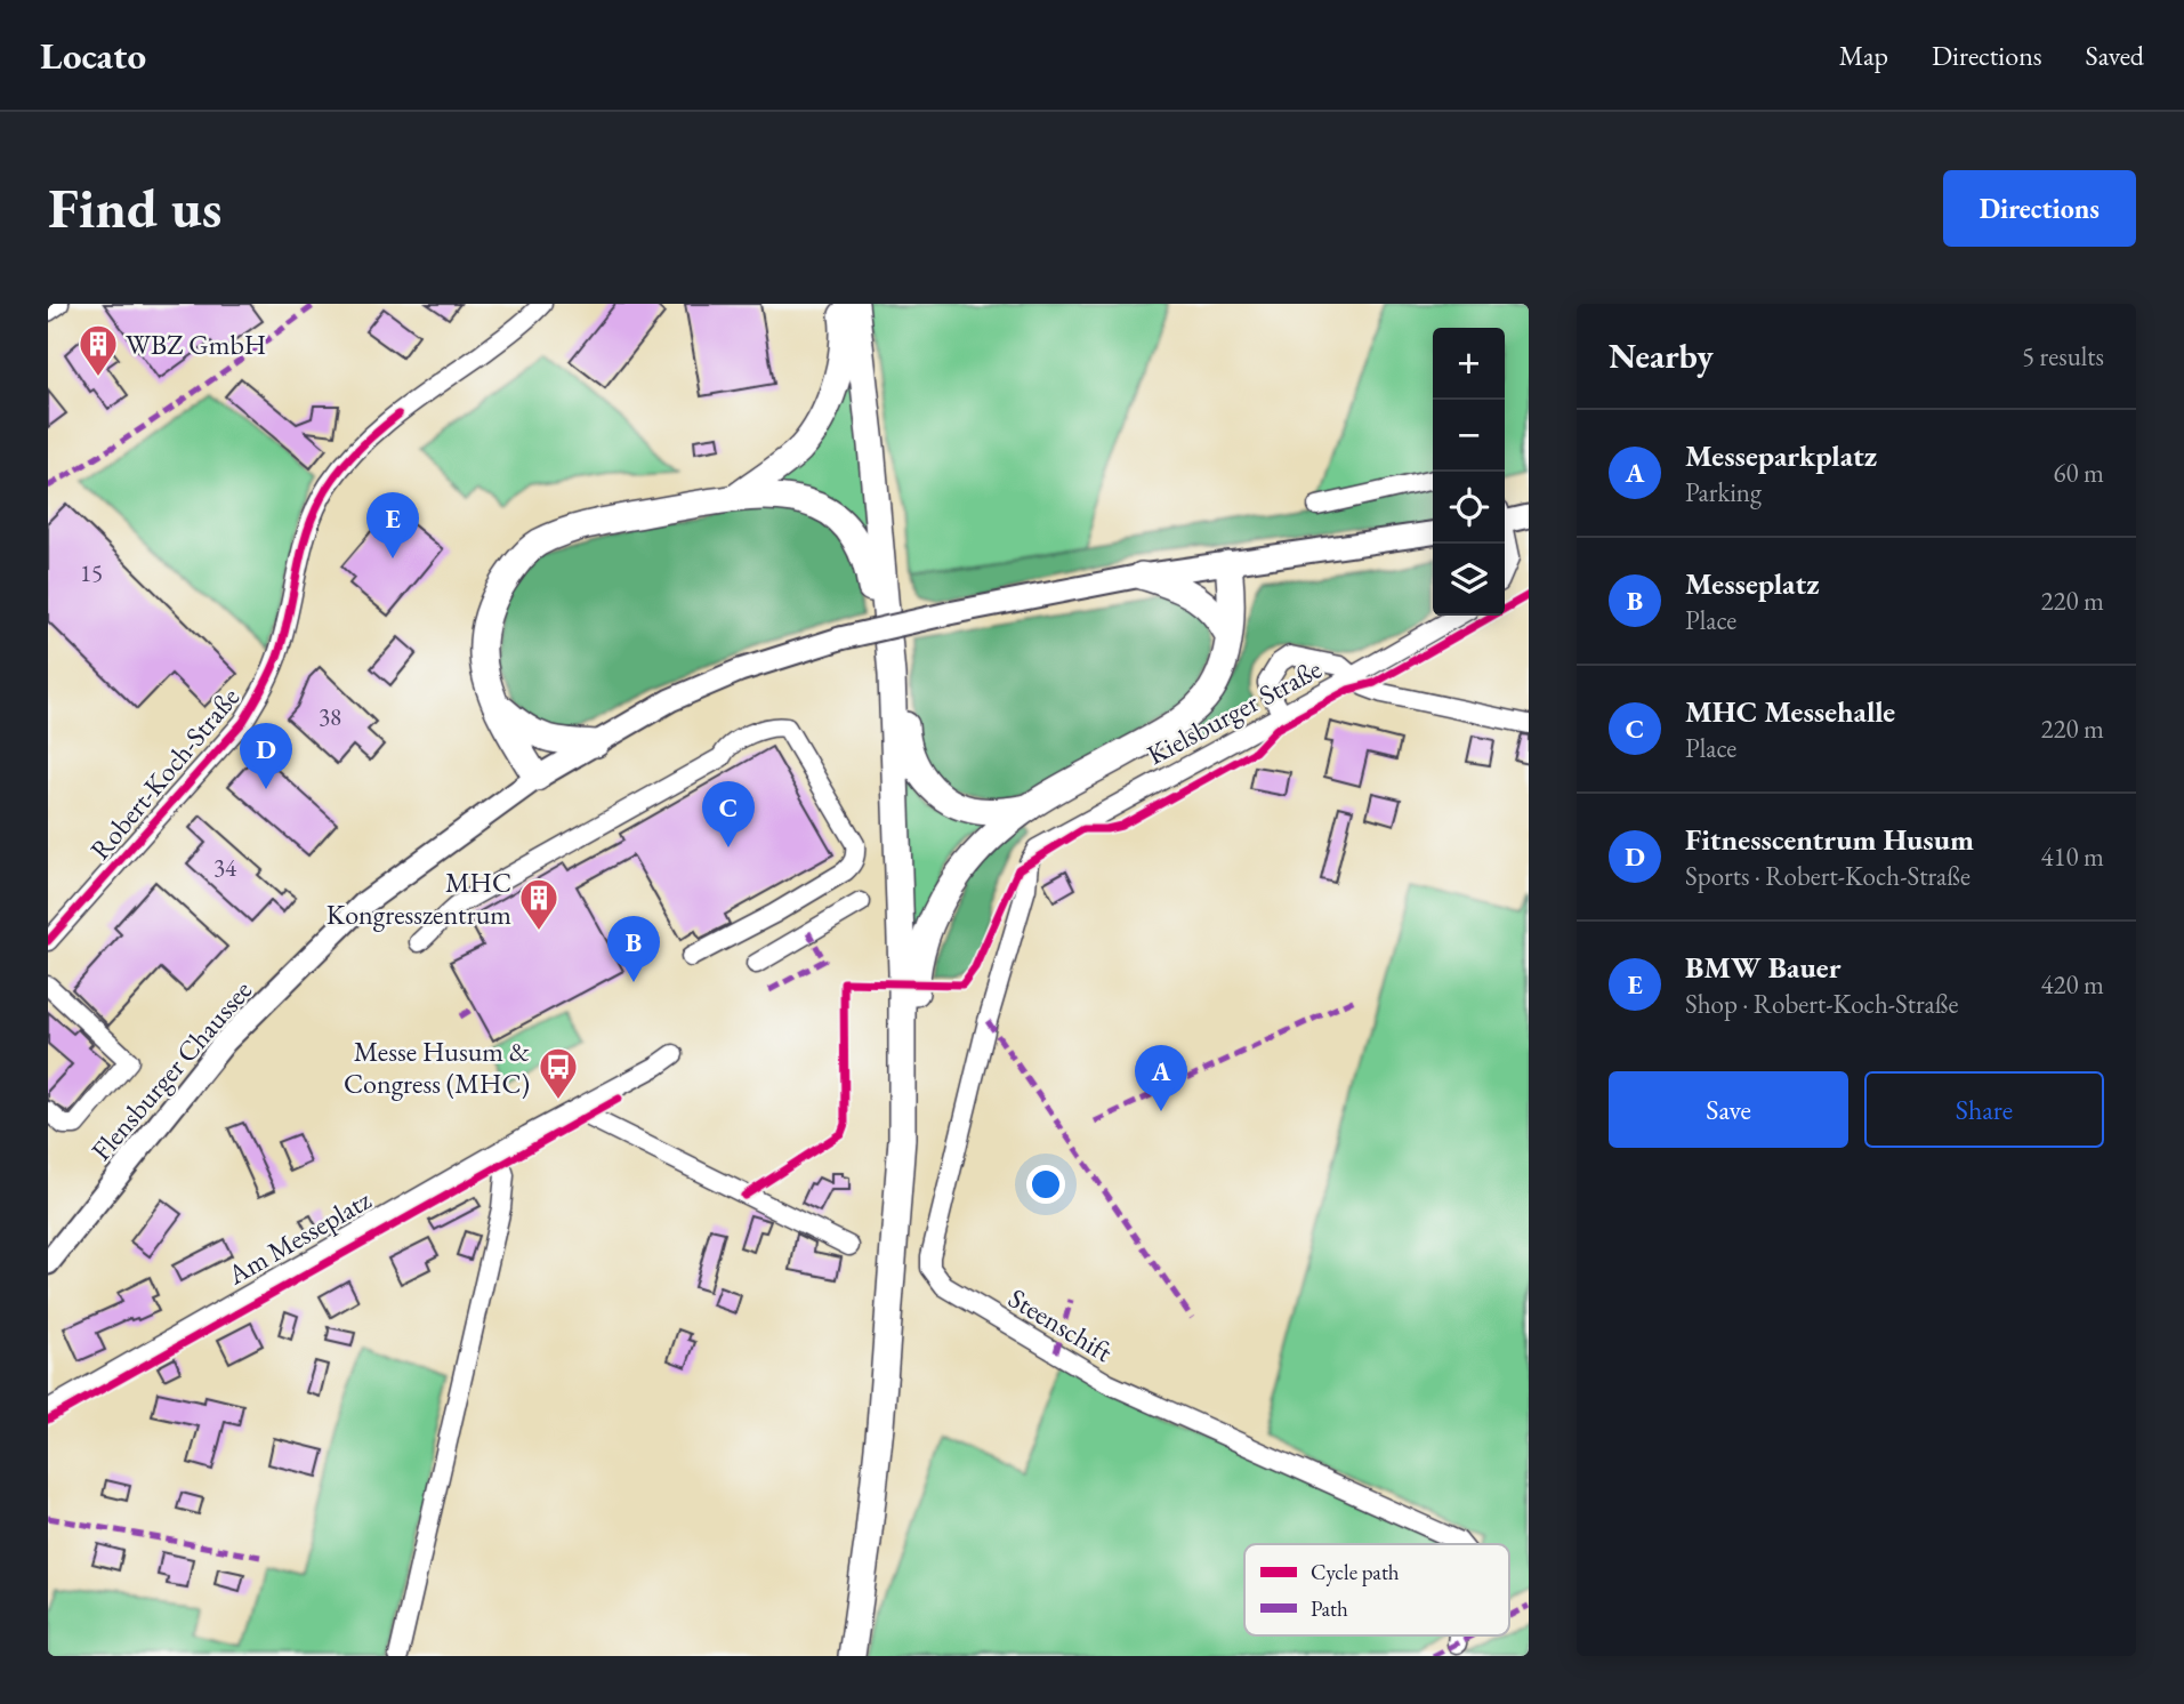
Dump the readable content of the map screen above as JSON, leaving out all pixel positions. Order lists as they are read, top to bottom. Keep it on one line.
{"streets":{"main road":["Flensburger Chaussee"],"street":["Kielsburger Straße","Robert-Koch-Straße","Am Messeplatz","Steenschift"]},"crossings":[["Kielsburger Straße","Steenschift"]],"places":{"building":["WBZ GmbH","MHC Kongresszentrum"],"bus stop":["Messe Husum & Congress (MHC)"]},"house_numbers":["15","38","34"],"legend":["Cycle path","Path"],"page":{"header":"Locato","nav":["Map","Directions","Saved"],"buttons":["Directions",["Save","Share"]],"title":"Find us","heading":["Nearby","5 results"],"map_buttons":["+","−"],"list":[{"mark":"A","name":"Messeparkplatz","note":"Parking","value":"60 m"},{"mark":"B","name":"Messeplatz","note":"Place","value":"220 m"},{"mark":"C","name":"MHC Messehalle","note":"Place","value":"220 m"},{"mark":"D","name":"Fitnesscentrum Husum","note":"Sports · Robert-Koch-Straße","value":"410 m"},{"mark":"E","name":"BMW Bauer","note":"Shop · Robert-Koch-Straße","value":"420 m"}],"pins":["E","D","C","B","A"]}}
